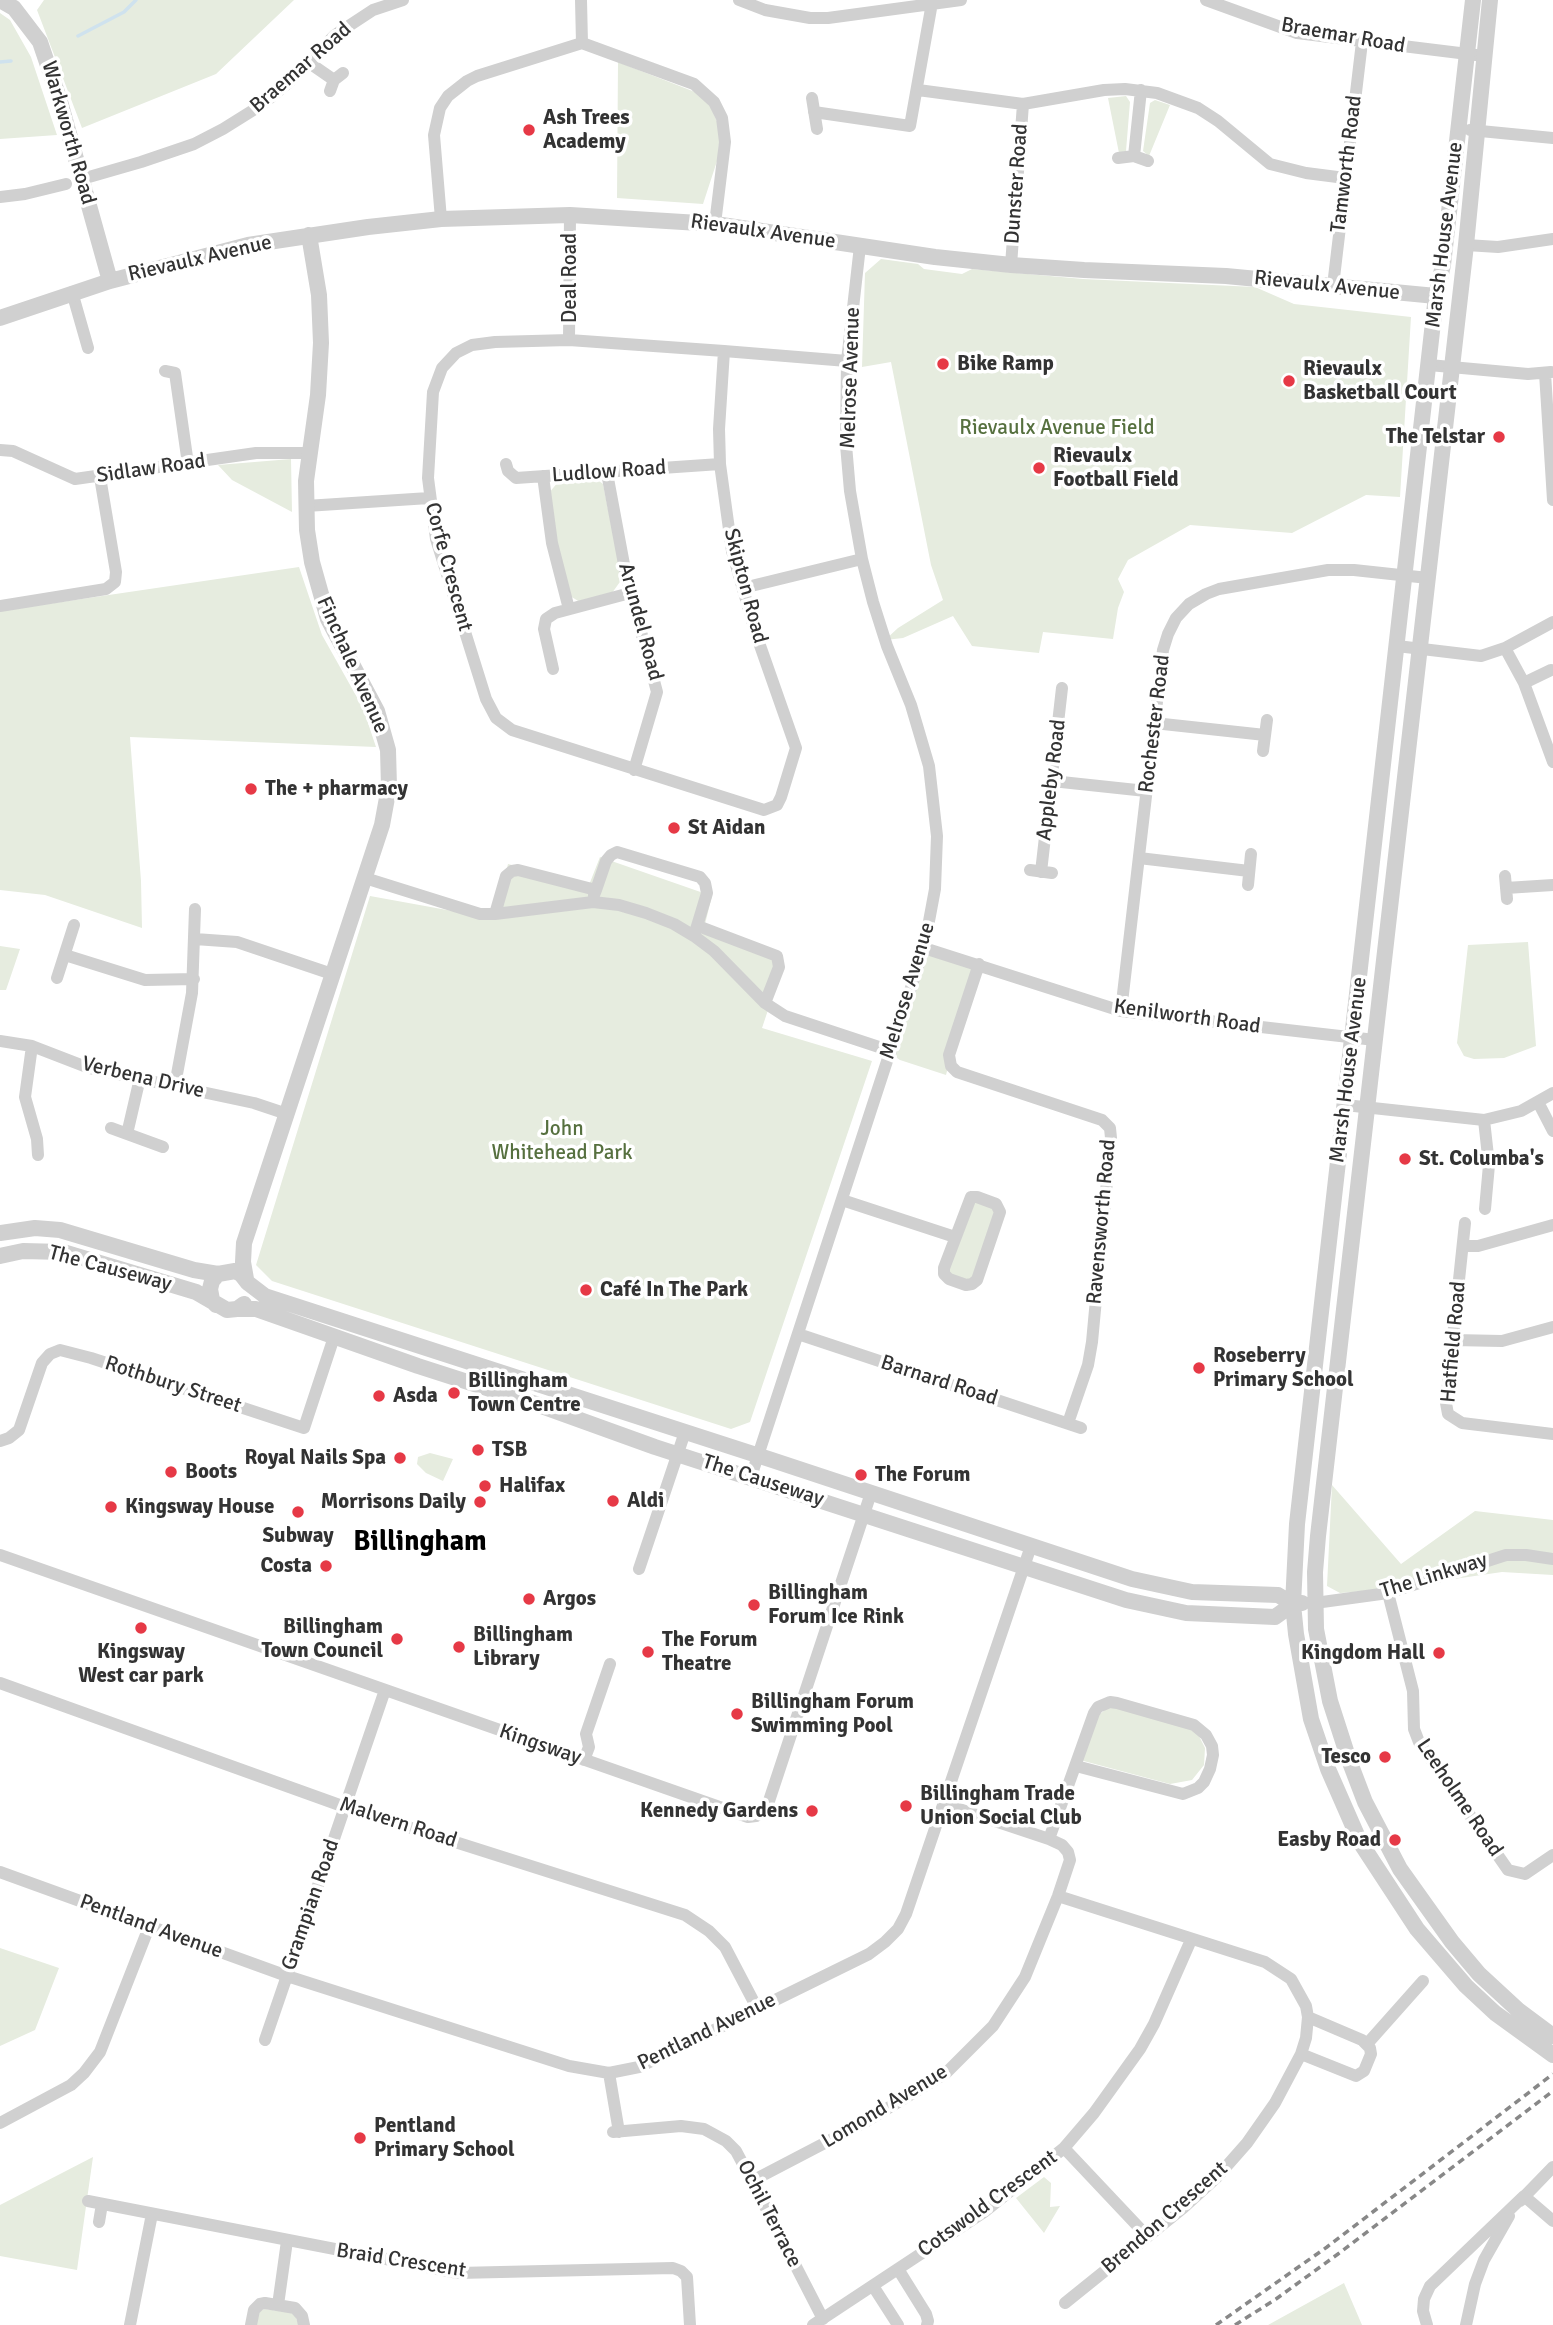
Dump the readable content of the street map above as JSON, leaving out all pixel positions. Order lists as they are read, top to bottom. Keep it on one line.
{"streets":{"street":["Braemar Road","Warkworth Road","Tamworth Road","Dunster Road","Rievaulx Avenue","Marsh House Avenue","Deal Road","Melrose Avenue","Sidlaw Road","Ludlow Road","Corfe Crescent","Skipton Road","Arundel Road","Finchale Avenue","Rochester Road","Appleby Road","Kenilworth Road","Verbena Drive","Ravensworth Road","The Causeway","Hatfield Road","Barnard Road","Rothbury Street","The Linkway","Kingsway","Leeholme Road","Malvern Road","Grampian Road","Pentland Avenue","Lomond Avenue","Cotswold Crescent","Ochil Terrace","Brendon Crescent","Braid Crescent"]},"crossings":[["Braemar Road","Warkworth Road"],["Braemar Road","Tamworth Road"],["Braemar Road","Marsh House Avenue"],["Warkworth Road","Rievaulx Avenue"],["Tamworth Road","Rievaulx Avenue"],["Dunster Road","Rievaulx Avenue"],["Rievaulx Avenue","Marsh House Avenue"],["Rievaulx Avenue","Deal Road"],["Rievaulx Avenue","Melrose Avenue"],["Rievaulx Avenue","Finchale Avenue"],["Marsh House Avenue","Rochester Road"],["Marsh House Avenue","Kenilworth Road"],["Marsh House Avenue","The Causeway"],["Marsh House Avenue","The Linkway"],["Deal Road","Corfe Crescent"],["Melrose Avenue","Corfe Crescent"],["Melrose Avenue","Kenilworth Road"],["Melrose Avenue","The Causeway"],["Melrose Avenue","Barnard Road"],["Sidlaw Road","Finchale Avenue"],["Ludlow Road","Skipton Road"],["Ludlow Road","Arundel Road"],["Corfe Crescent","Skipton Road"],["Corfe Crescent","Arundel Road"],["Finchale Avenue","Verbena Drive"],["Finchale Avenue","The Causeway"],["Rochester Road","Kenilworth Road"],["Kenilworth Road","Ravensworth Road"],["Ravensworth Road","Barnard Road"],["The Causeway","Rothbury Street"],["The Causeway","The Linkway"],["The Causeway","Kingsway"],["The Causeway","Pentland Avenue"],["The Linkway","Leeholme Road"],["Kingsway","Grampian Road"],["Malvern Road","Grampian Road"],["Malvern Road","Pentland Avenue"],["Grampian Road","Pentland Avenue"],["Pentland Avenue","Ochil Terrace"],["Lomond Avenue","Ochil Terrace"],["Cotswold Crescent","Ochil Terrace"]],"districts":["Billingham"],"parks":["Rievaulx Avenue Field","John Whitehead Park"],"places":["Ash Trees Academy","Bike Ramp","Rievaulx Basketball Court","The Telstar","Rievaulx Football Field","The + pharmacy","St Aidan","St. Columba's","Café In The Park","Roseberry Primary School","Billingham Town Centre","Asda","TSB","Royal Nails Spa","Boots","The Forum","Halifax","Aldi","Morrisons Daily","Kingsway House","Subway","Costa","Argos","Billingham Forum Ice Rink","Kingsway West car park","Billingham Town Council","Billingham Library","The Forum Theatre","Kingdom Hall","Billingham Forum Swimming Pool","Tesco","Billingham Trade Union Social Club","Kennedy Gardens","Easby Road","Pentland Primary School"]}
